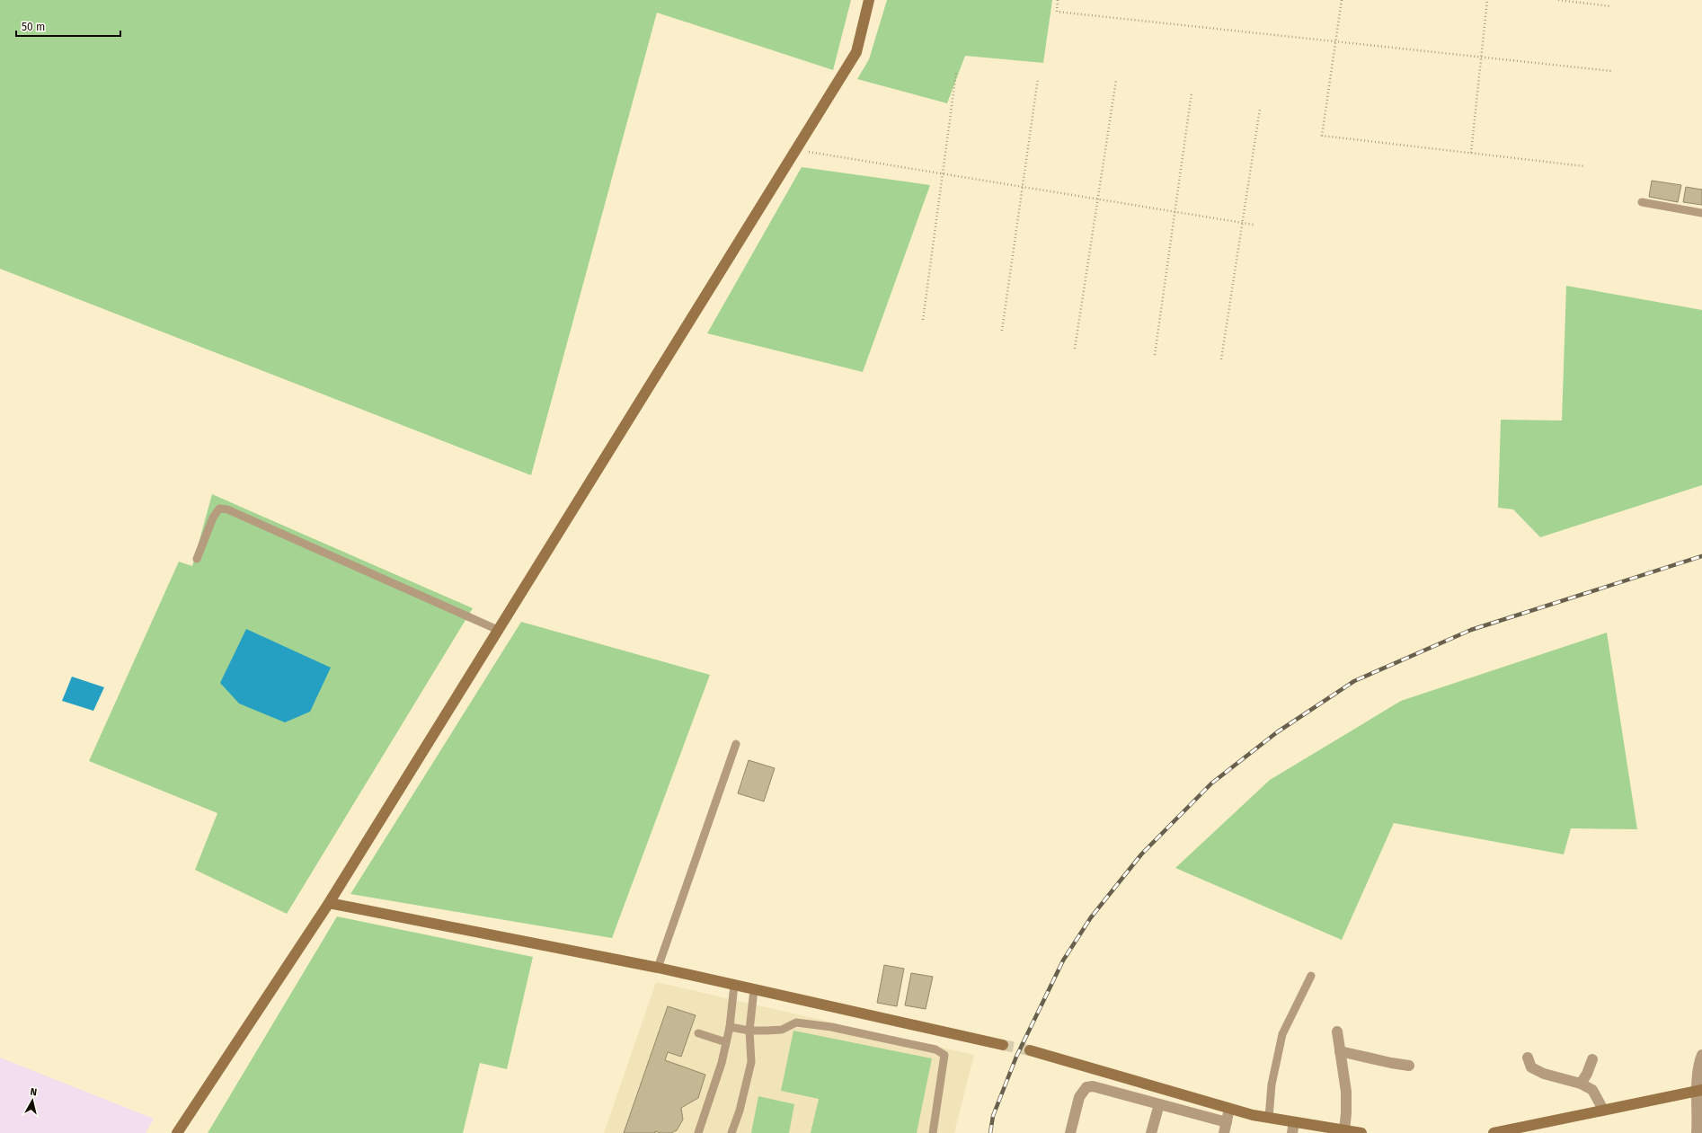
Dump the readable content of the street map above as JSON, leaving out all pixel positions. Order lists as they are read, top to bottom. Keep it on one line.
{"scale_bar":"50 m","north":"top"}
